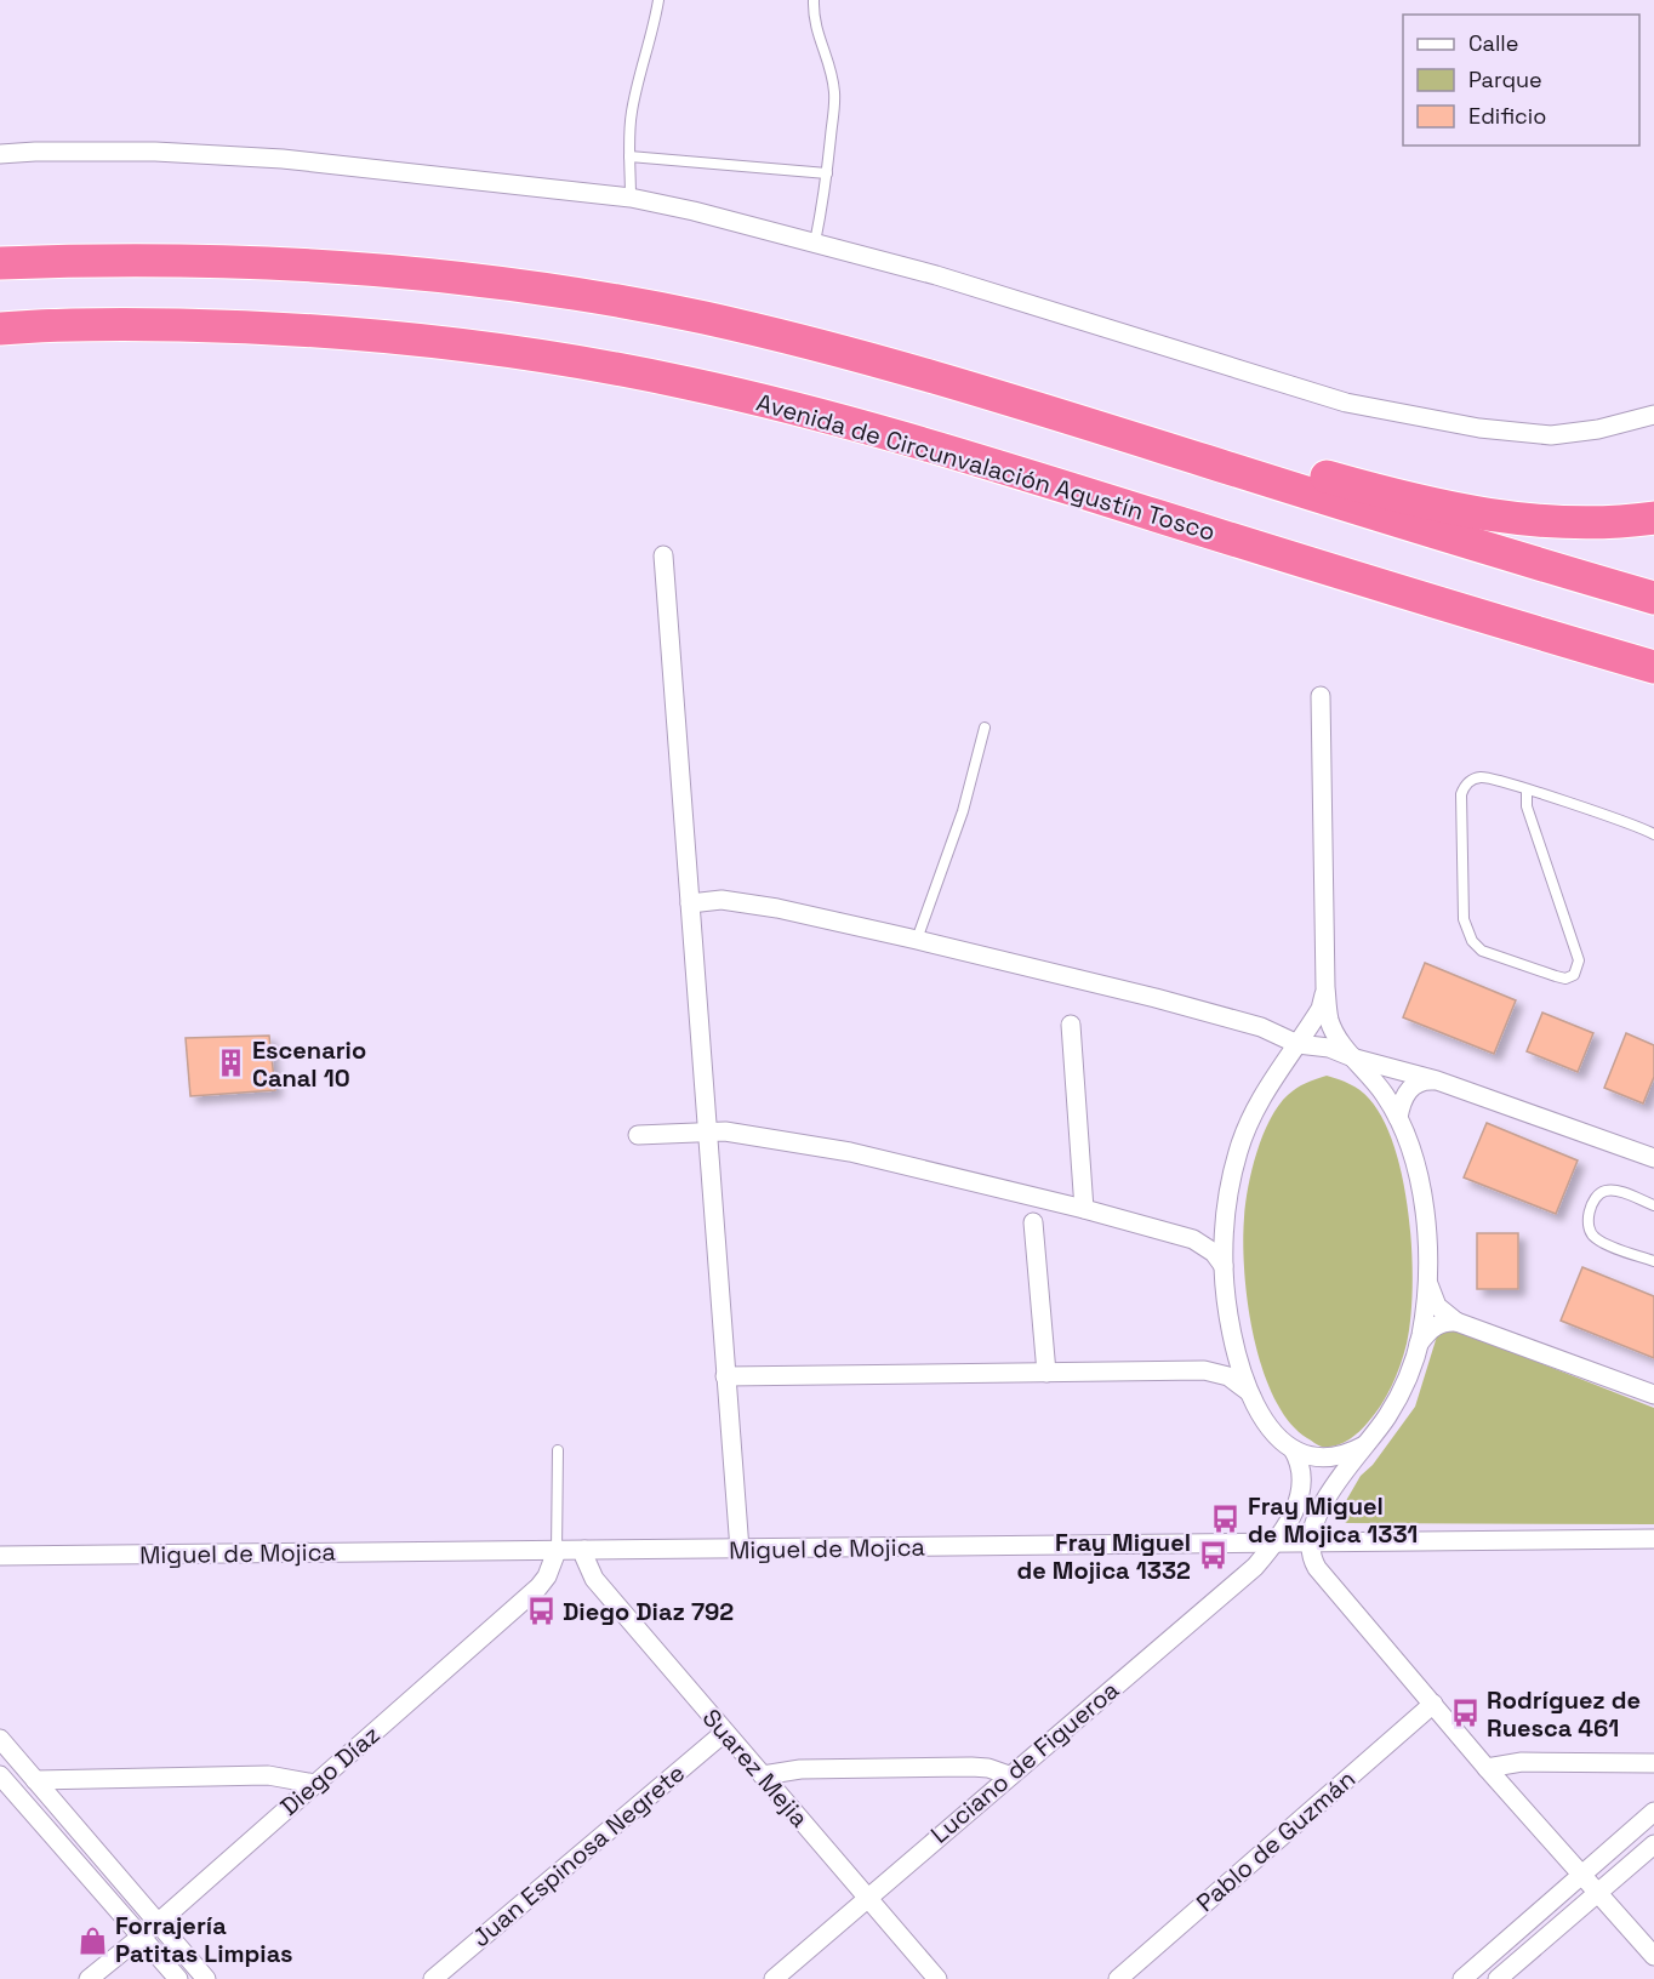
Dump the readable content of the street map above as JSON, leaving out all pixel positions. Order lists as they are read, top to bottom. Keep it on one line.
{"streets":{"highway":["Avenida de Circunvalación Agustín Tosco"],"street":["Miguel de Mojica","Luciano de Figueroa","Suarez Mejia","Diego Díaz","Pablo de Guzmán","Juan Espinosa Negrete"]},"crossings":[["Miguel de Mojica","Luciano de Figueroa"],["Miguel de Mojica","Suarez Mejia"],["Miguel de Mojica","Diego Díaz"],["Luciano de Figueroa","Suarez Mejia"],["Suarez Mejia","Juan Espinosa Negrete"]],"places":{"building":["Escenario Canal 10"],"bus stop":["Fray Miguel de Mojica 1331","Fray Miguel de Mojica 1332","Diego Diaz 792","Rodríguez de Ruesca 461"],"shop":["Forrajería Patitas Limpias"]},"legend":["Calle","Parque","Edificio"]}
